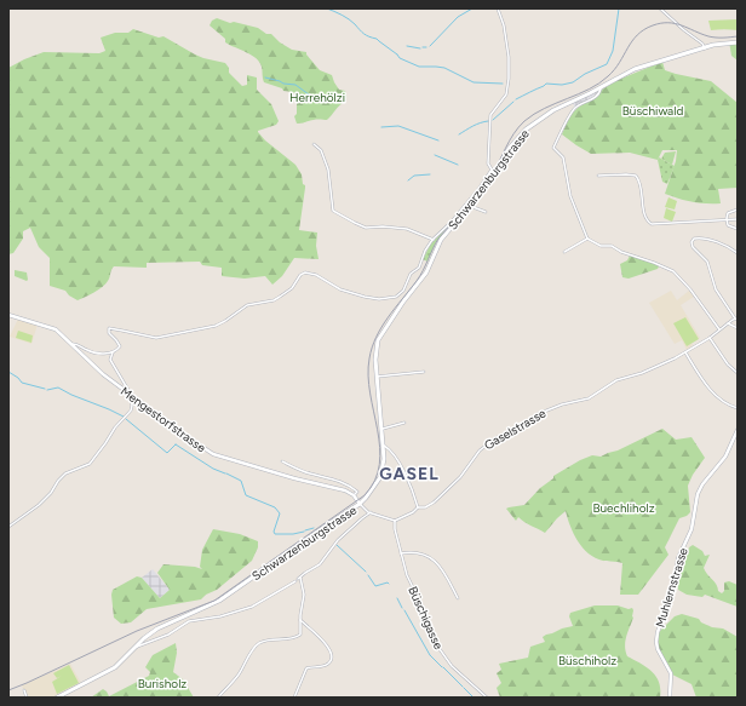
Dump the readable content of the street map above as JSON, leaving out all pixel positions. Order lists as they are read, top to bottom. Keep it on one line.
{"streets":{"main road":["Schwarzenburgstrasse"],"street":["Mengestorfstrasse","Gaselstrasse","Muhlernstrasse","Büschigasse"]},"crossings":[["Gaselstrasse","Büschigasse"]],"districts":["GASEL"],"parks":["Herrehölzi","Büschiwald","Buechliholz","Büschiholz","Burisholz"]}
